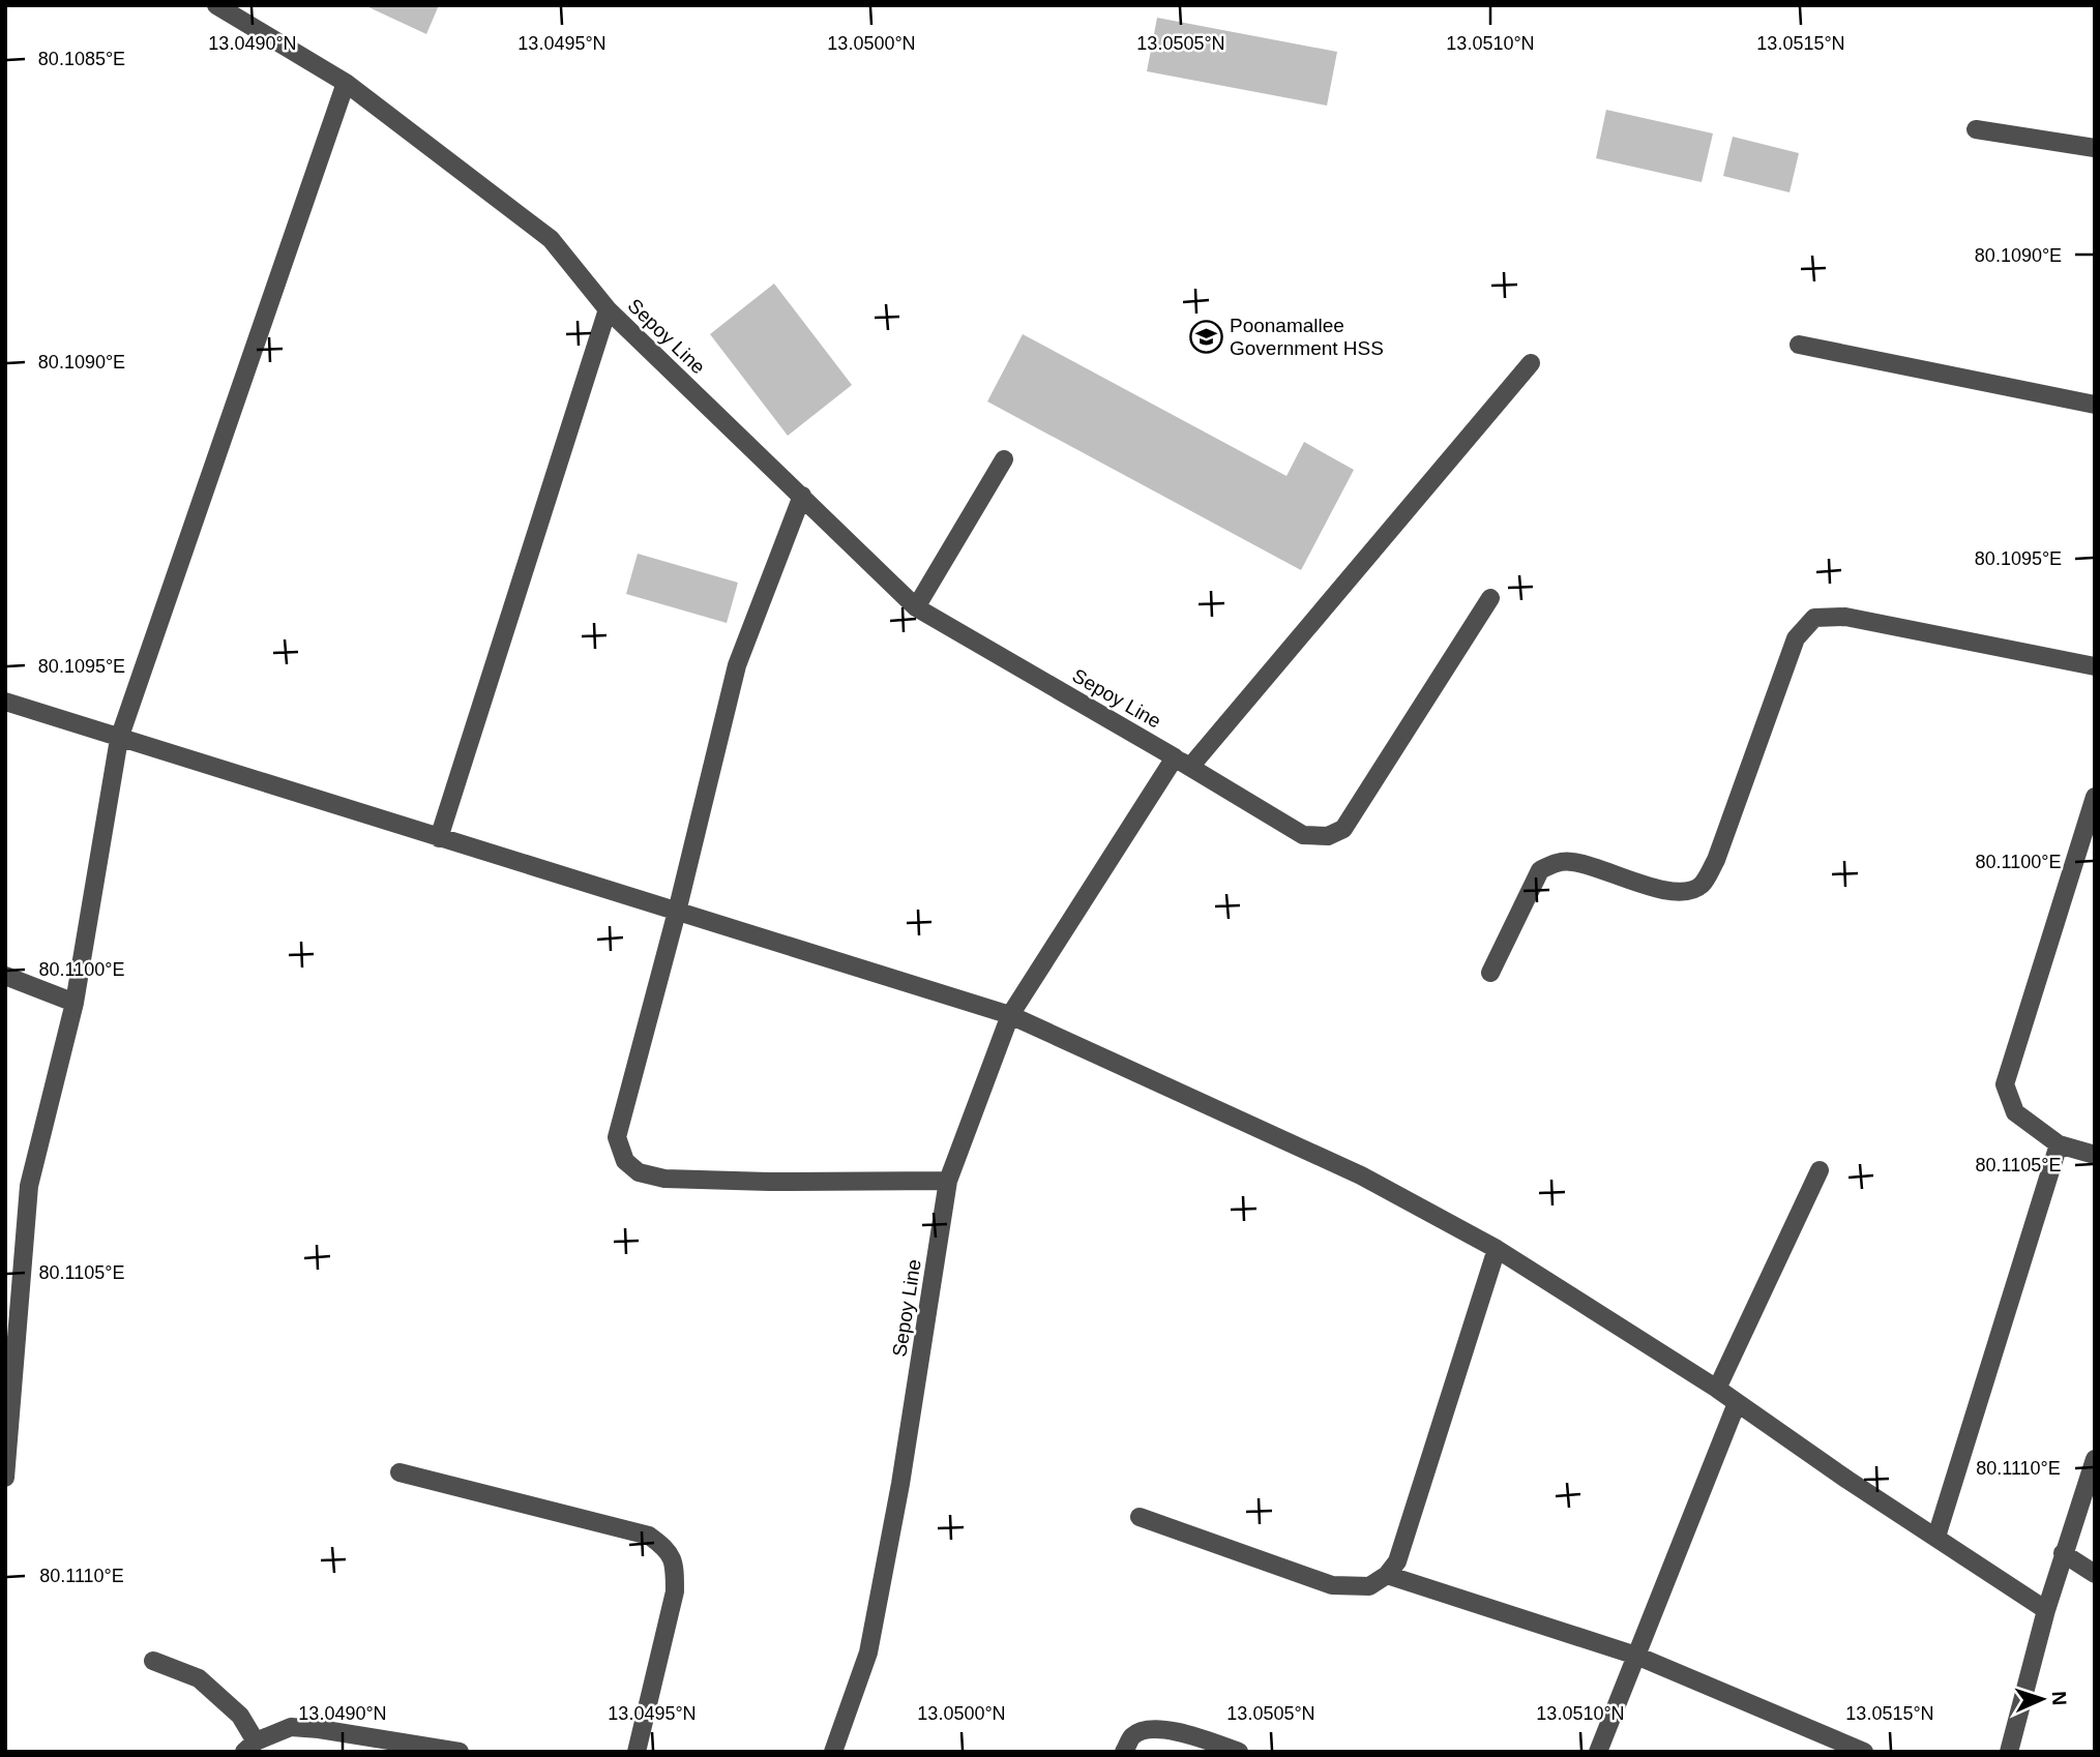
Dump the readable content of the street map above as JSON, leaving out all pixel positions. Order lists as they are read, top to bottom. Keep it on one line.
{"streets":{"street":["Sepoy Line"]},"places":{"school or university":["Poonamallee Government HSS"]},"north":"right","coordinates":["13.0490°N","13.0495°N","13.0500°N","13.0505°N","13.0510°N","13.0515°N","80.1085°E","80.1090°E","80.1095°E","80.1100°E","80.1105°E","80.1110°E"]}
